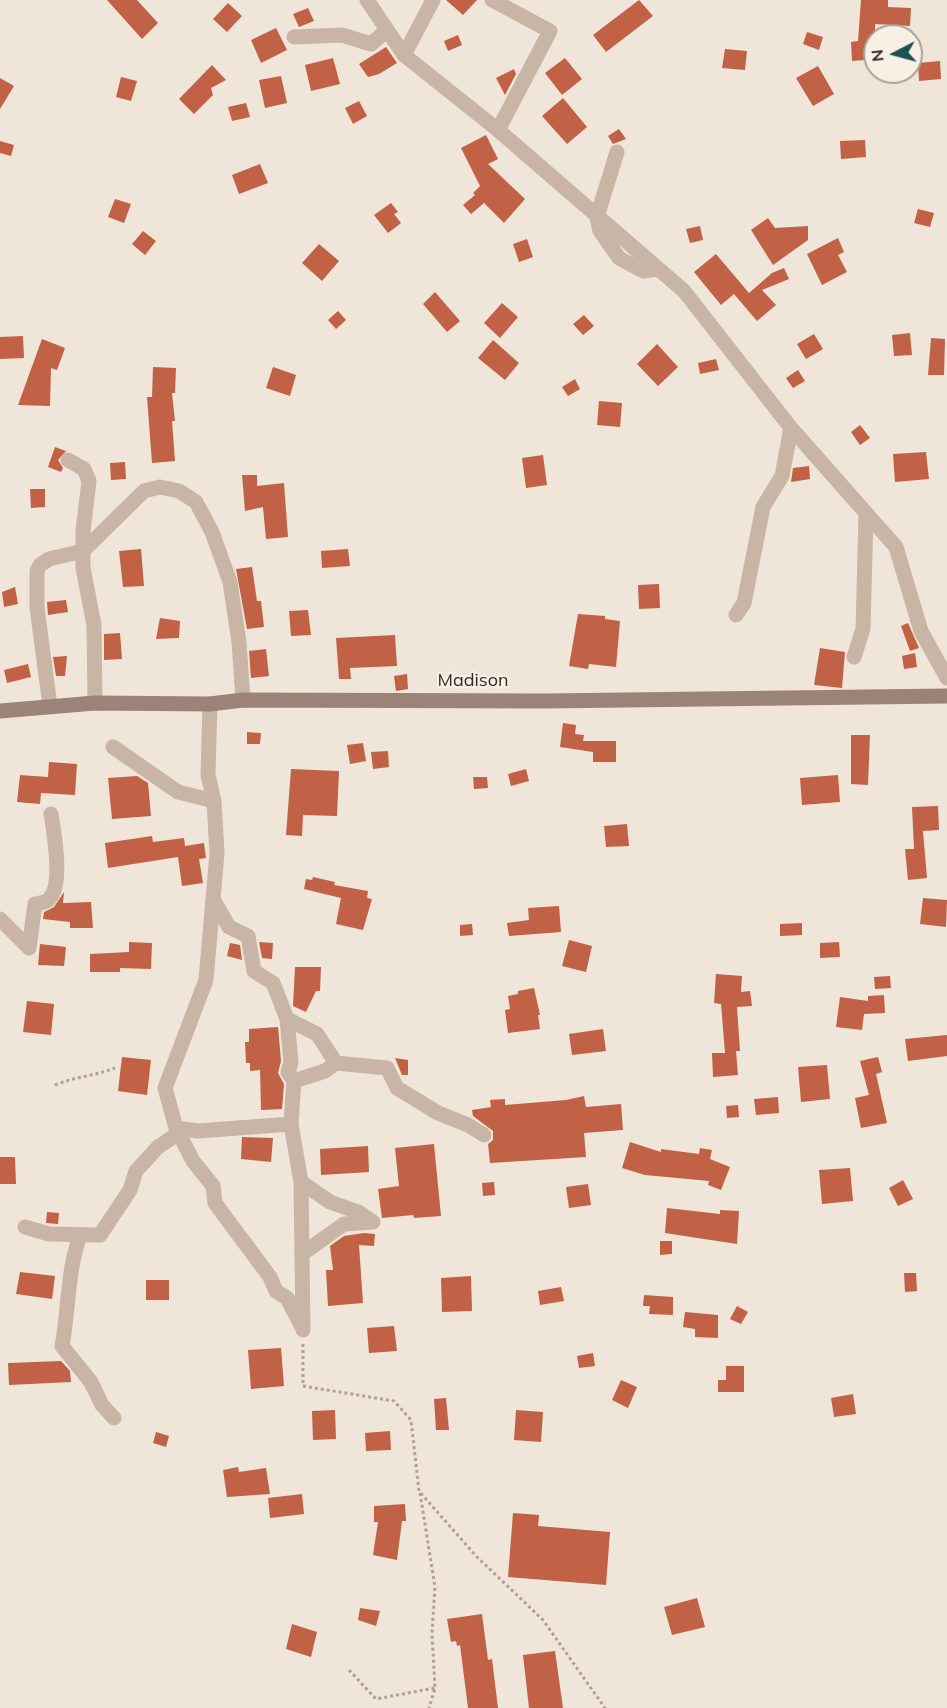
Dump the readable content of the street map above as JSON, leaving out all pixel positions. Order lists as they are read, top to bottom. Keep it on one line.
{"streets":{"street":["Madison"]},"north":"left"}
